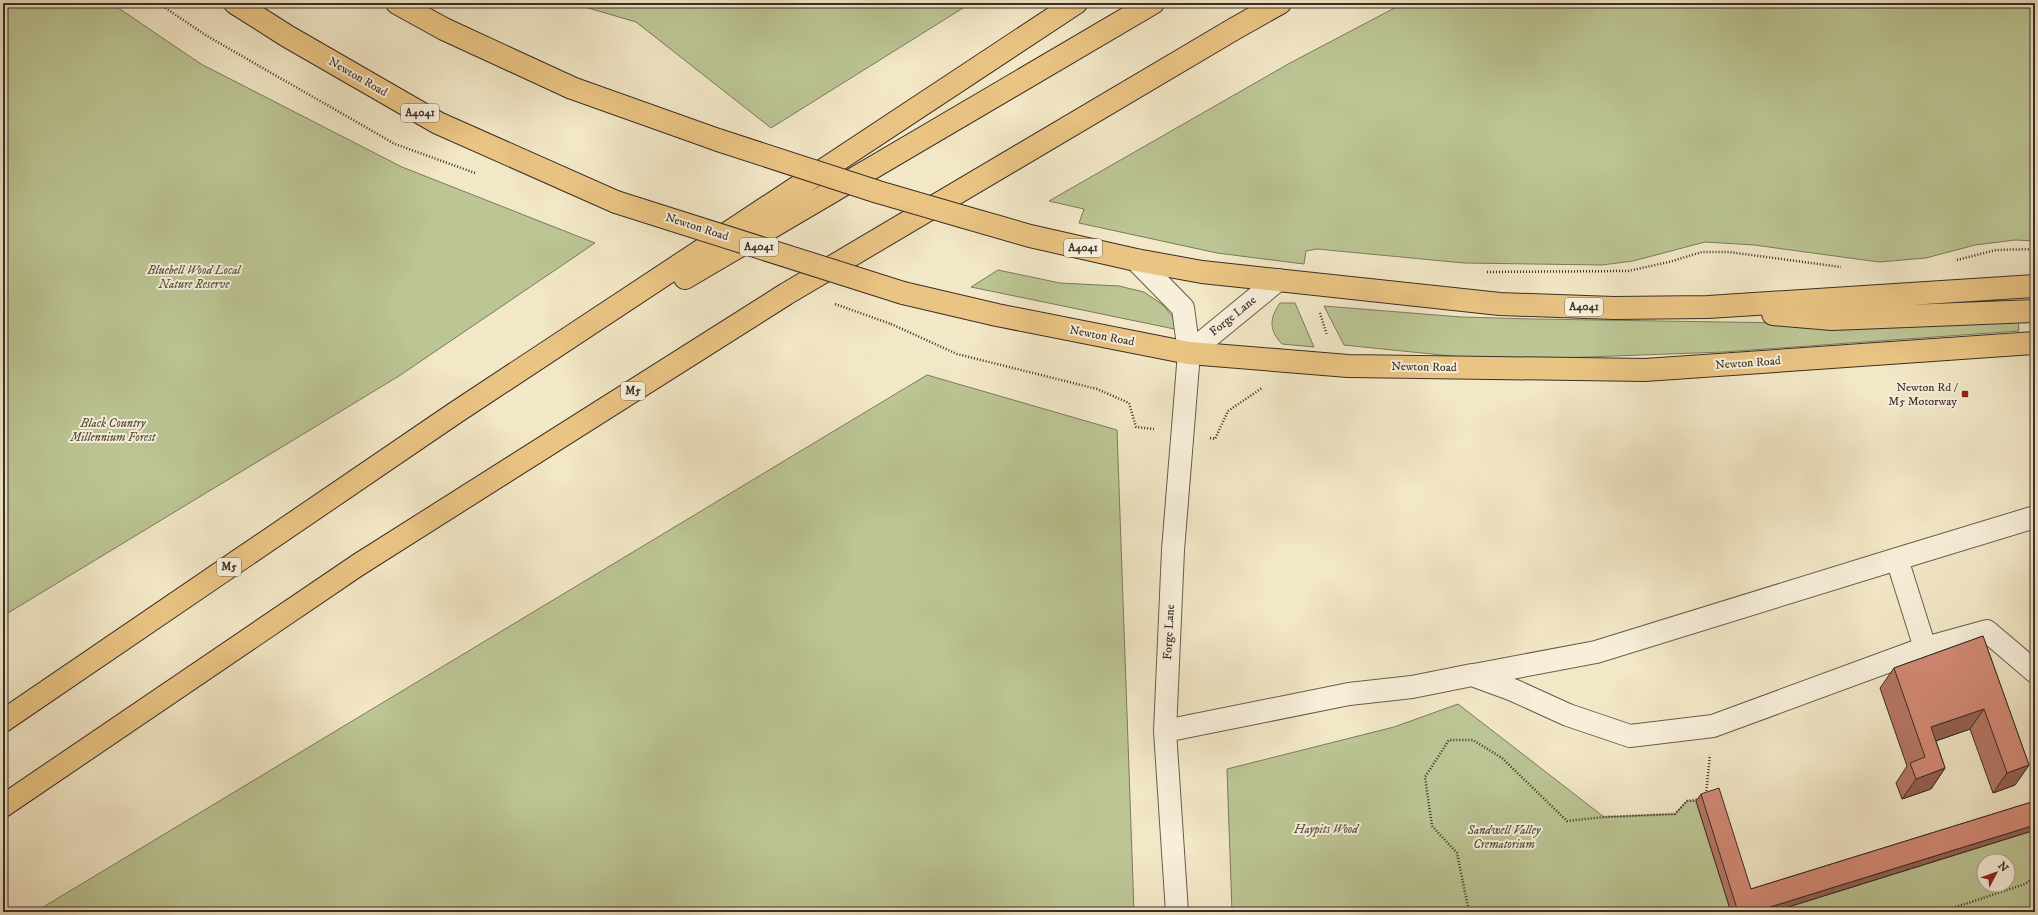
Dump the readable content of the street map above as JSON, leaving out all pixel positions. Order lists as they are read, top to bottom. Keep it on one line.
{"streets":{"highway":["Newton Road","A4041","M5"],"street":["Forge Lane"]},"crossings":[["Newton Road","Forge Lane"],["A4041","Forge Lane"]],"parks":["Bluebell Wood Local Nature Reserve","Black Country Millennium Forest","Haypits Wood","Sandwell Valley Crematorium"],"places":{"transit":["Newton Rd / M5 Motorway"]},"north":"top right"}
